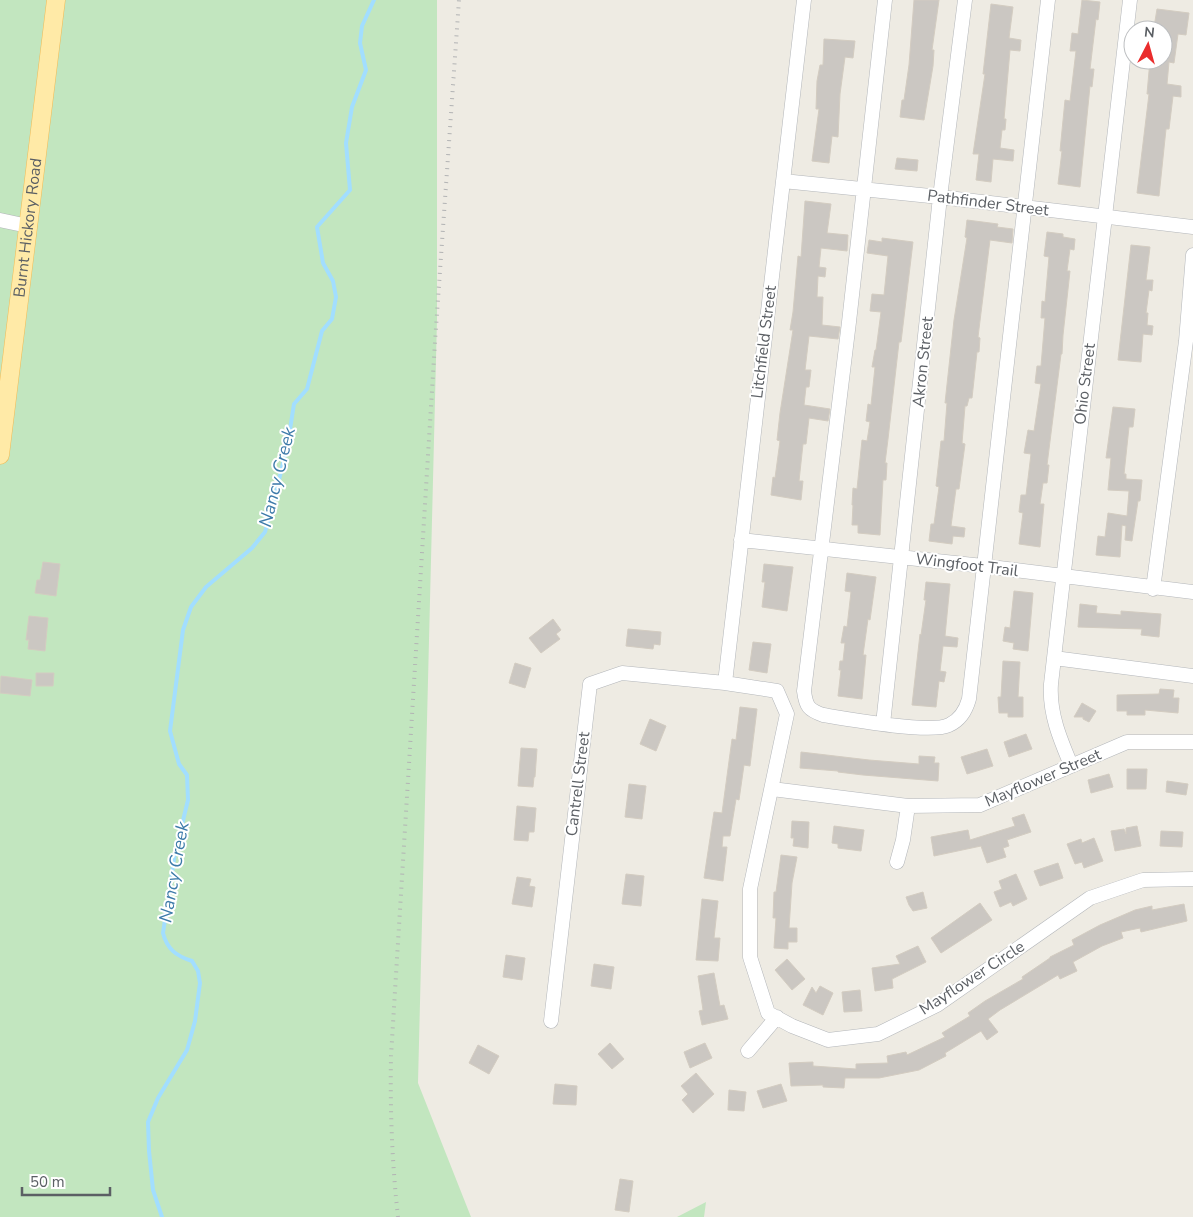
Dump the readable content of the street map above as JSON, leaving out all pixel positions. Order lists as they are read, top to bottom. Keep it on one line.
{"streets":{"main road":["Burnt Hickory Road"],"street":["Pathfinder Street","Litchfield Street","Akron Street","Ohio Street","Wingfoot Trail","Mayflower Street","Cantrell Street","Mayflower Circle"]},"crossings":[["Pathfinder Street","Litchfield Street"],["Pathfinder Street","Akron Street"],["Pathfinder Street","Ohio Street"],["Litchfield Street","Wingfoot Trail"],["Litchfield Street","Cantrell Street"],["Litchfield Street","Mayflower Circle"],["Akron Street","Wingfoot Trail"],["Ohio Street","Wingfoot Trail"],["Ohio Street","Mayflower Street"],["Mayflower Street","Mayflower Circle"],["Cantrell Street","Mayflower Circle"]],"water":["Nancy Creek"],"scale_bar":"50 m","north":"top"}
